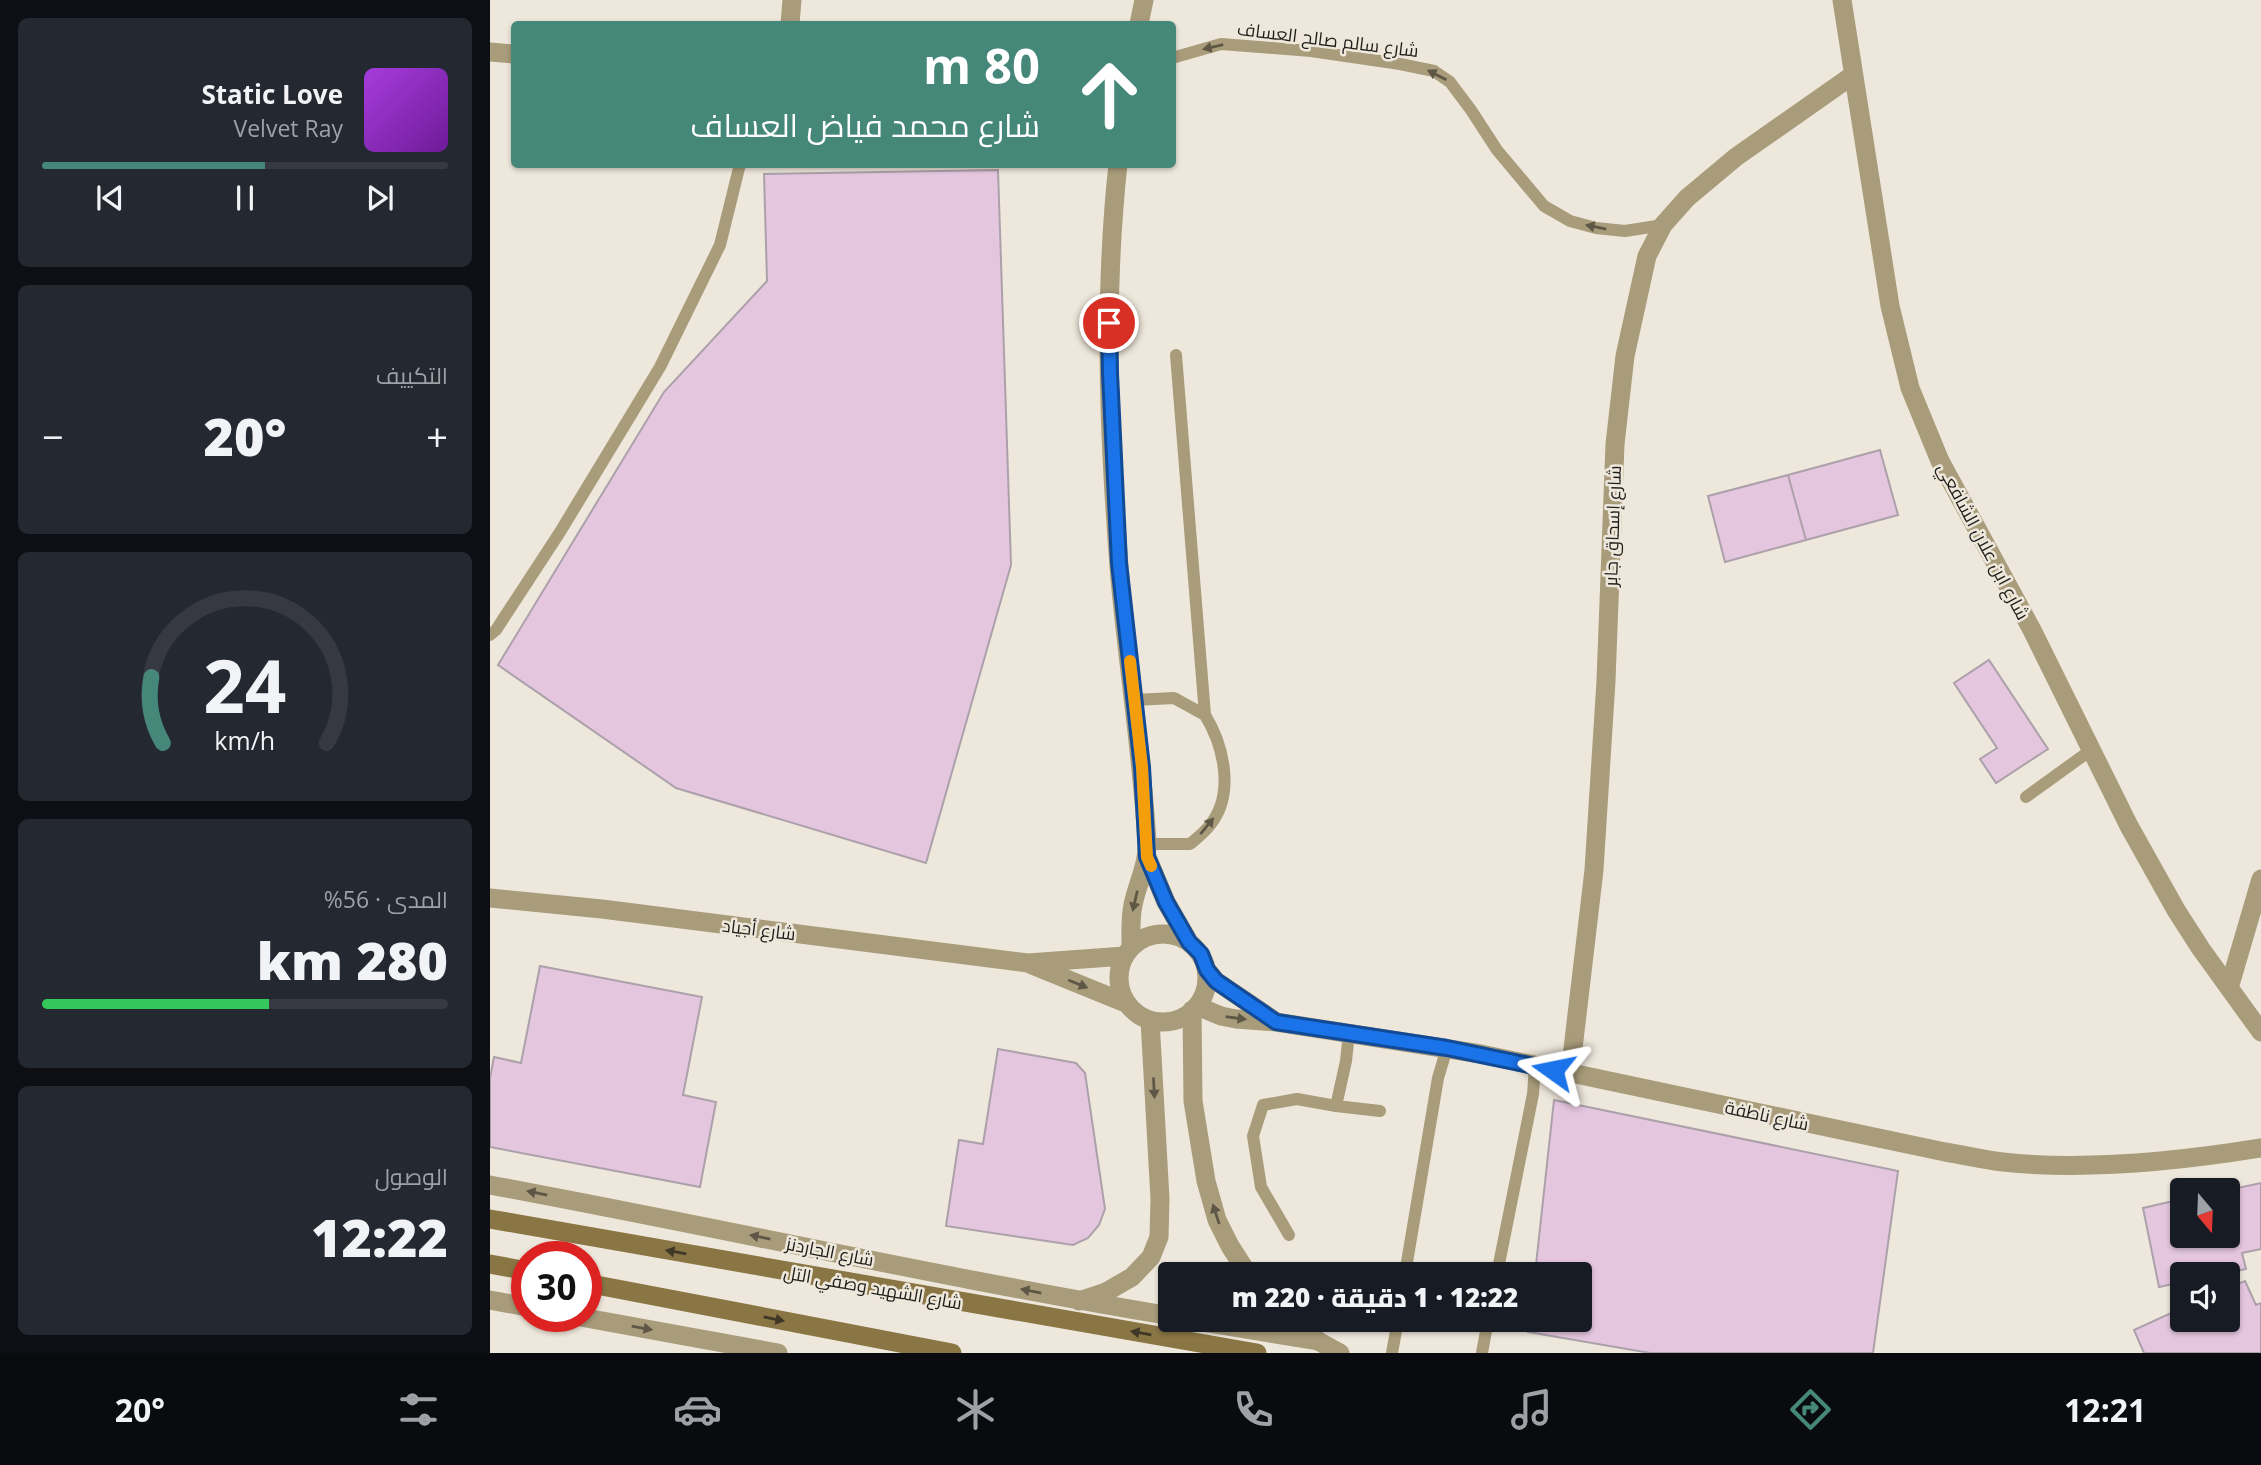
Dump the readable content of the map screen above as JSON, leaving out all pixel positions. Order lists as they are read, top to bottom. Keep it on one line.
{"streets":{"main road":["شارع الشهيد وصفي التل"],"street":["شارع إسحاق جابر","شارع ابن علان الشافعي","شارع أجياد","شارع ناطفة","شارع الجاردنز"],"lane":["شارع سالم صالح العساف"]},"crossings":[["شارع سالم صالح العساف","شارع إسحاق جابر"],["شارع إسحاق جابر","شارع ابن علان الشافعي"],["شارع إسحاق جابر","شارع ناطفة"],["شارع أجياد","شارع ناطفة"]],"one_way":["شارع سالم صالح العساف"],"north":"bottom","page":{"turn":["80 m","شارع محمد فياض العساف"],"song":["Static Love","Velvet Ray"],"tile":["التكييف",["المدى · 56%","280 km"],["الوصول","12:22"]],"heat":["−","20°","+"],"limit":"30","trip":"12:22 · 1 دقيقة · 220 m","tabs":["12:21","20°"],"gauge":["24","km/h"]}}
